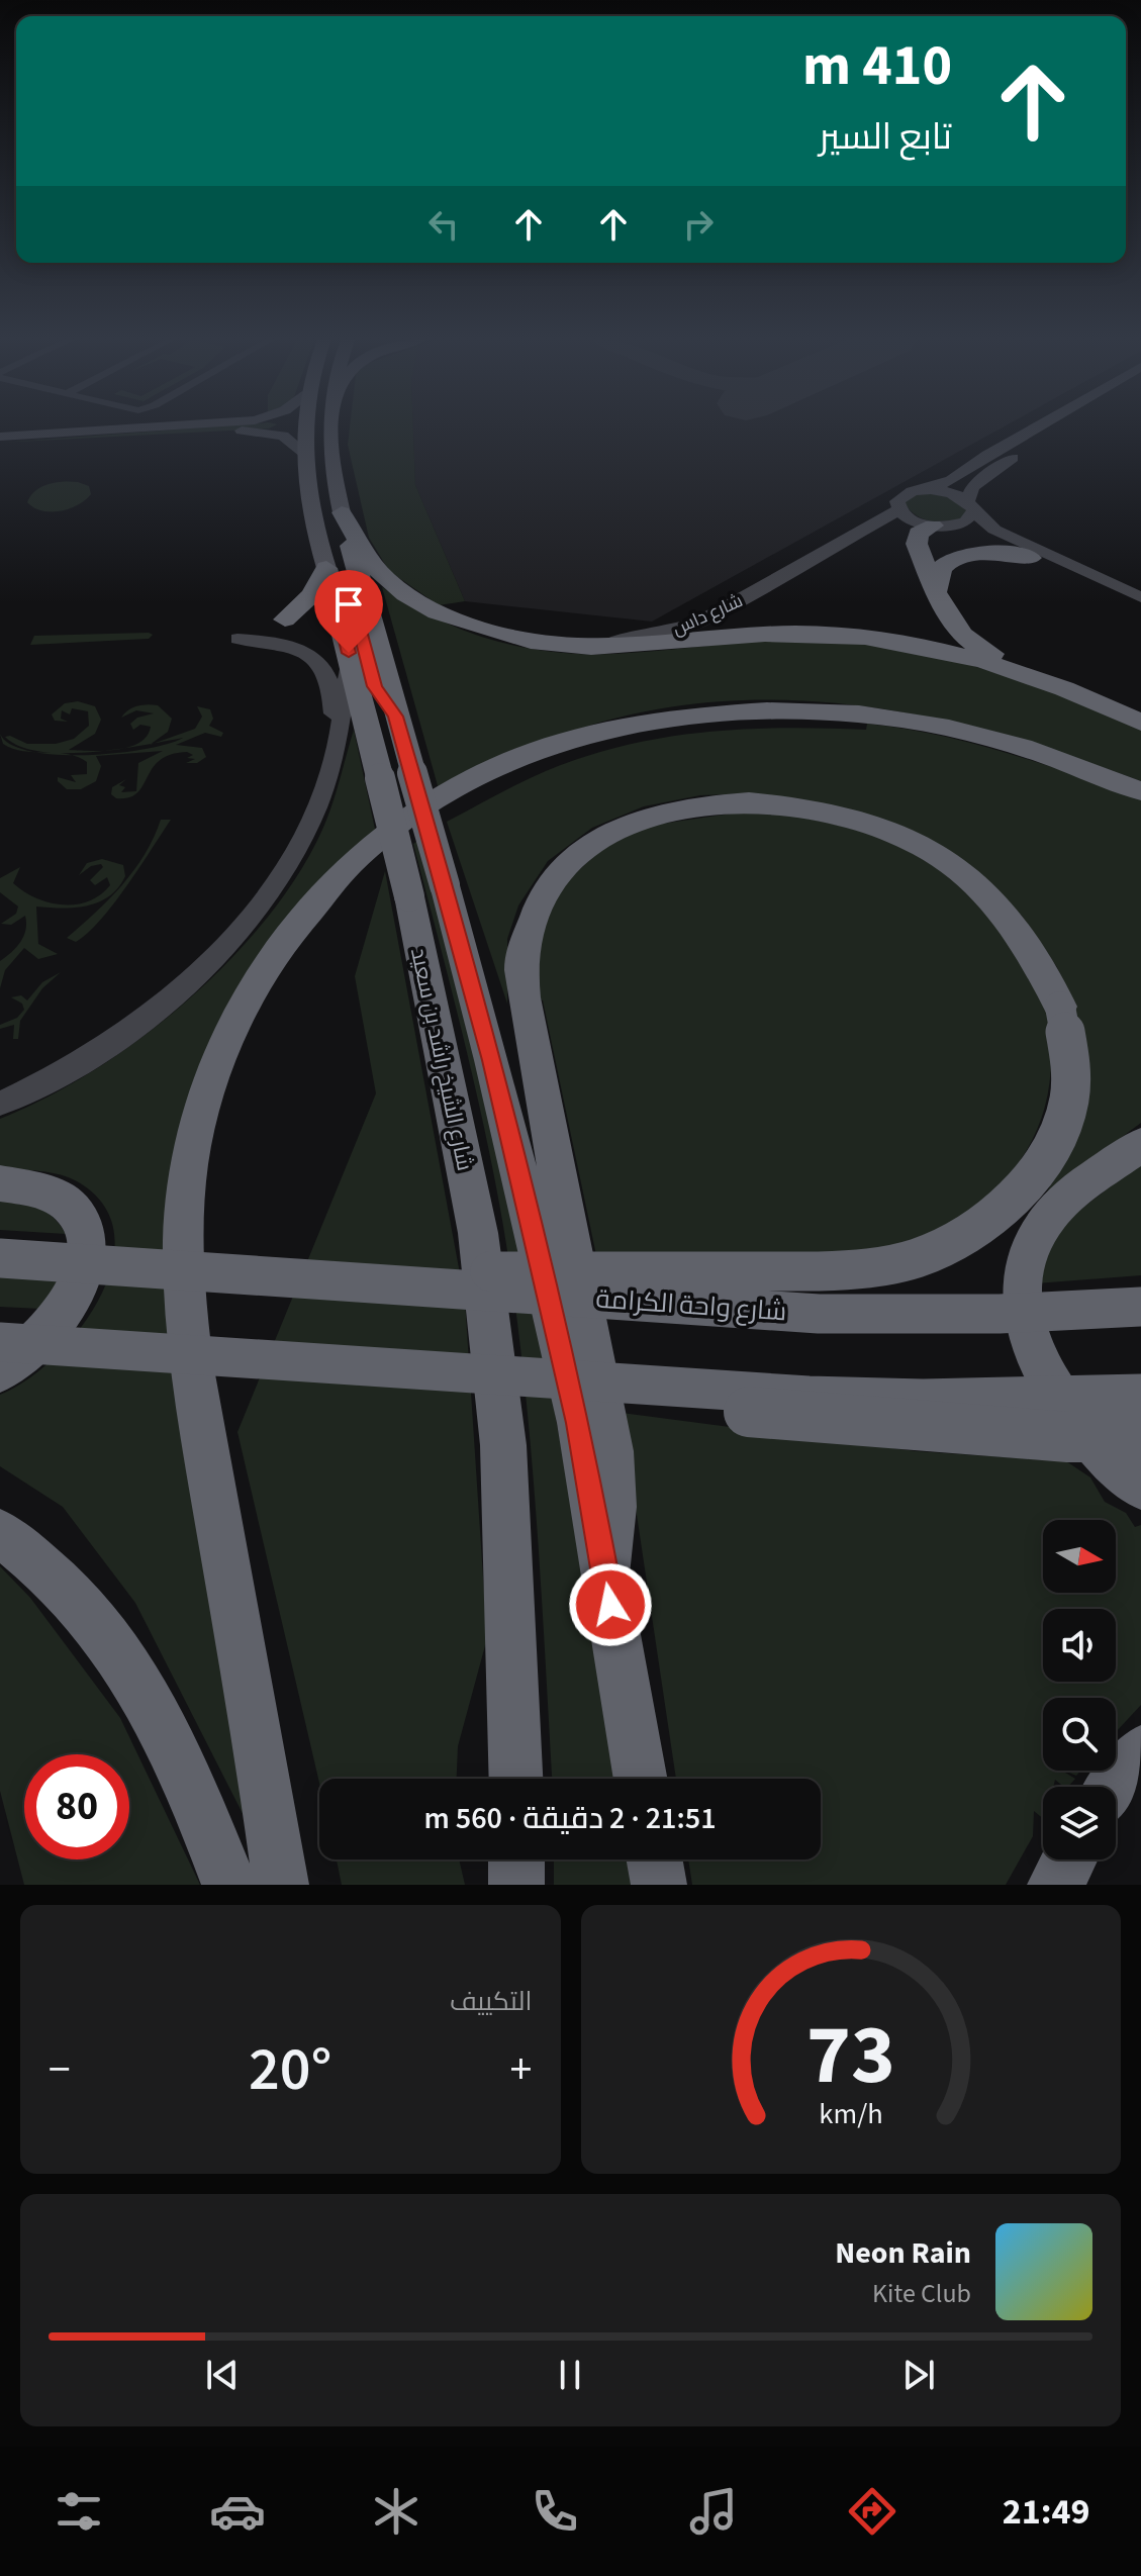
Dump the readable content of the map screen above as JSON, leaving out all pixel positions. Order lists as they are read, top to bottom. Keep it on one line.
{"streets":{"highway":["شارع الشيخ راشد بن سعيد","شارع واحة الكرامة"],"street":["شارع داس"]},"north":"right","page":{"turn":["410 m","تابع السير"],"limit":"80","trip":"21:51 · 2 دقيقة · 560 m","tile":"التكييف","heat":["−","20°","+"],"song":["Neon Rain","Kite Club"],"tabs":"21:49","gauge":["73","km/h"]}}
